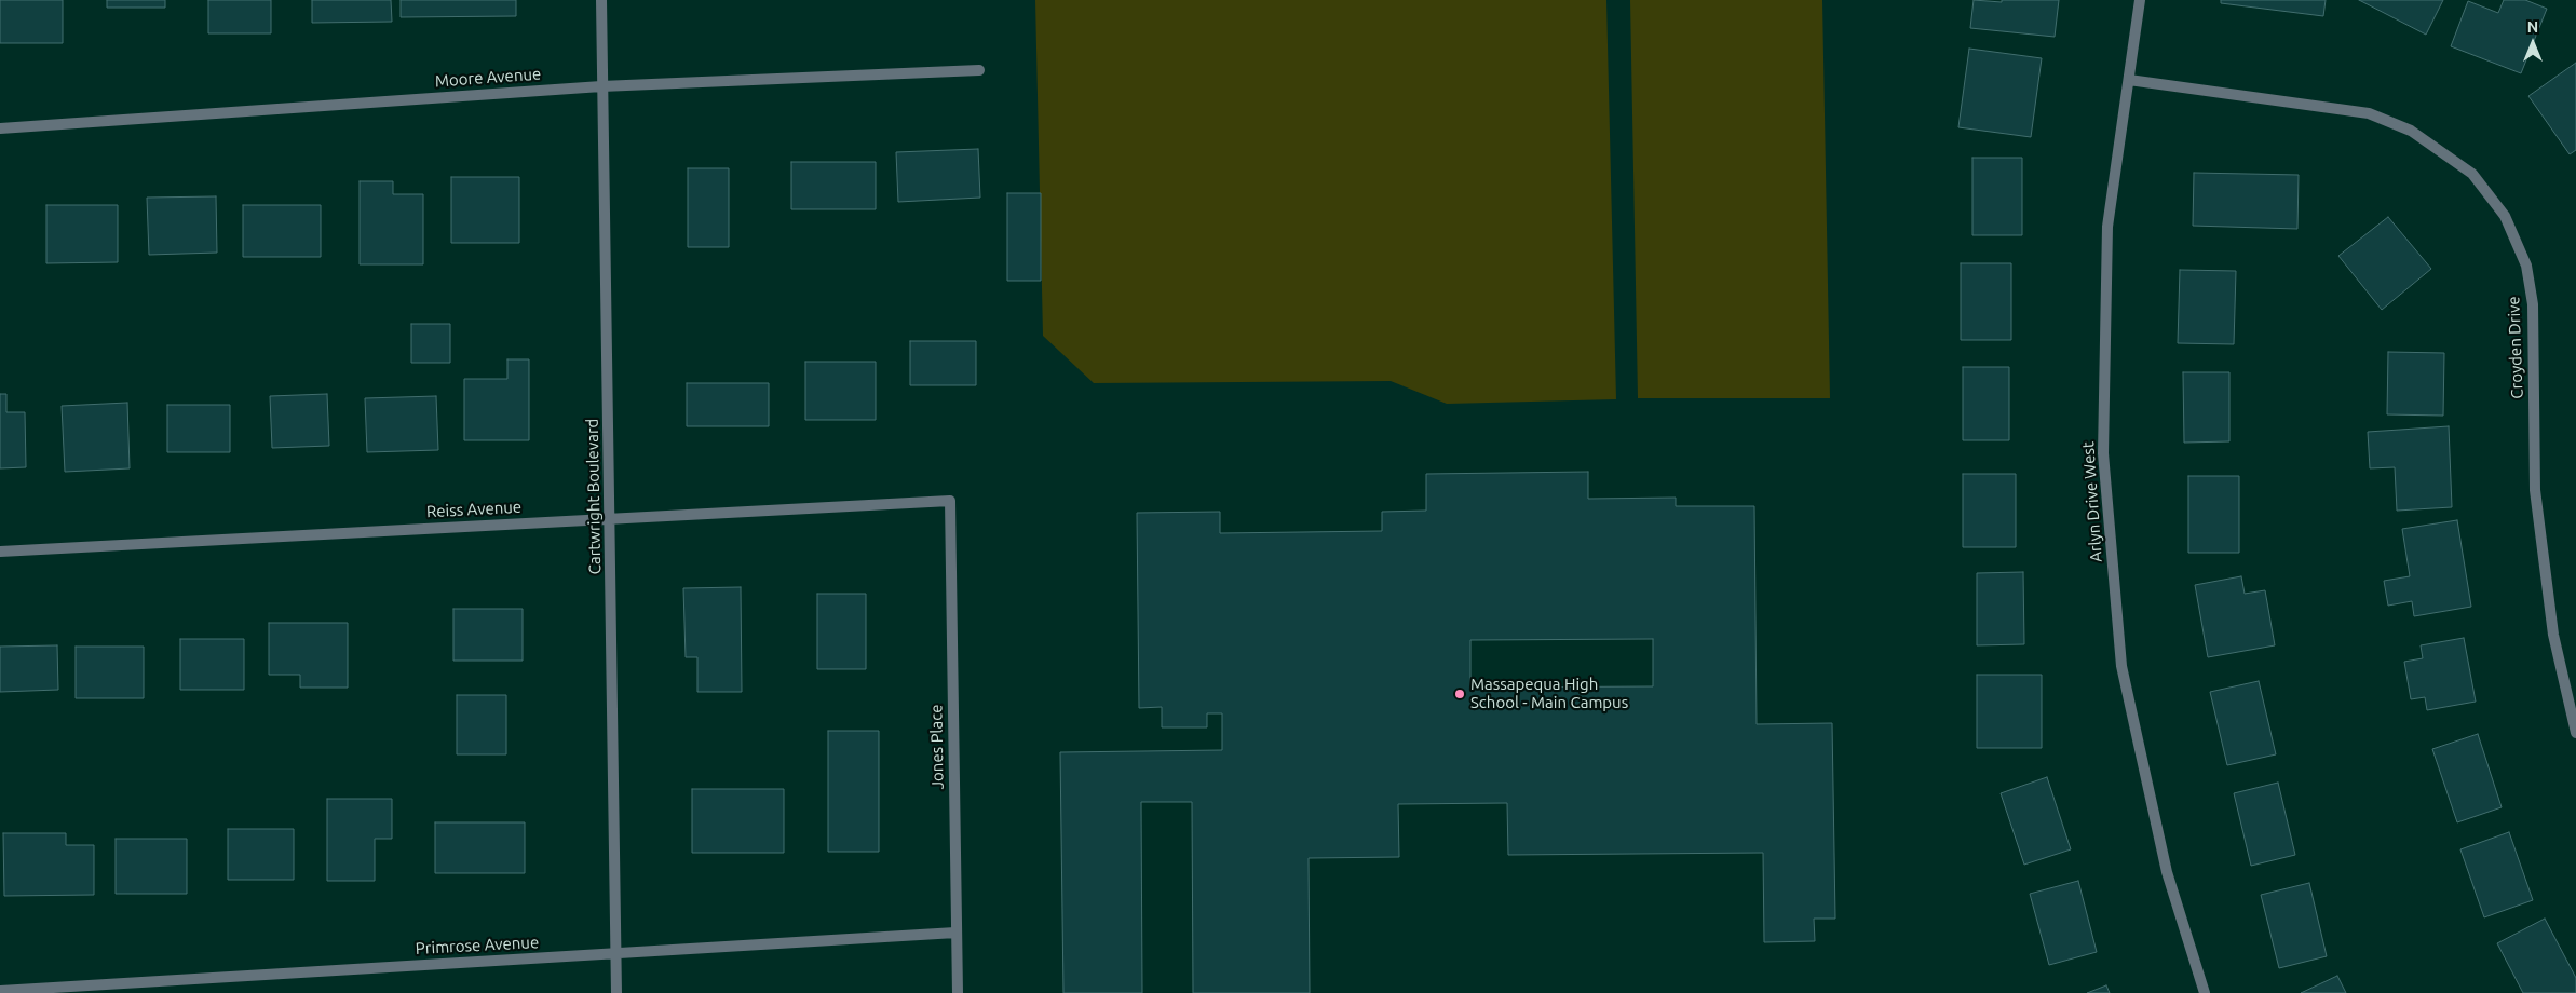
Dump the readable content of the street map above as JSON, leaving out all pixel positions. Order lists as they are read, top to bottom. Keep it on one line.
{"streets":{"street":["Moore Avenue","Croyden Drive","Cartwright Boulevard","Arlyn Drive West","Reiss Avenue","Jones Place","Primrose Avenue"]},"crossings":[["Moore Avenue","Cartwright Boulevard"],["Croyden Drive","Arlyn Drive West"],["Cartwright Boulevard","Reiss Avenue"],["Cartwright Boulevard","Primrose Avenue"],["Reiss Avenue","Jones Place"],["Jones Place","Primrose Avenue"]],"places":["Massapequa High School - Main Campus"],"north":"top"}
